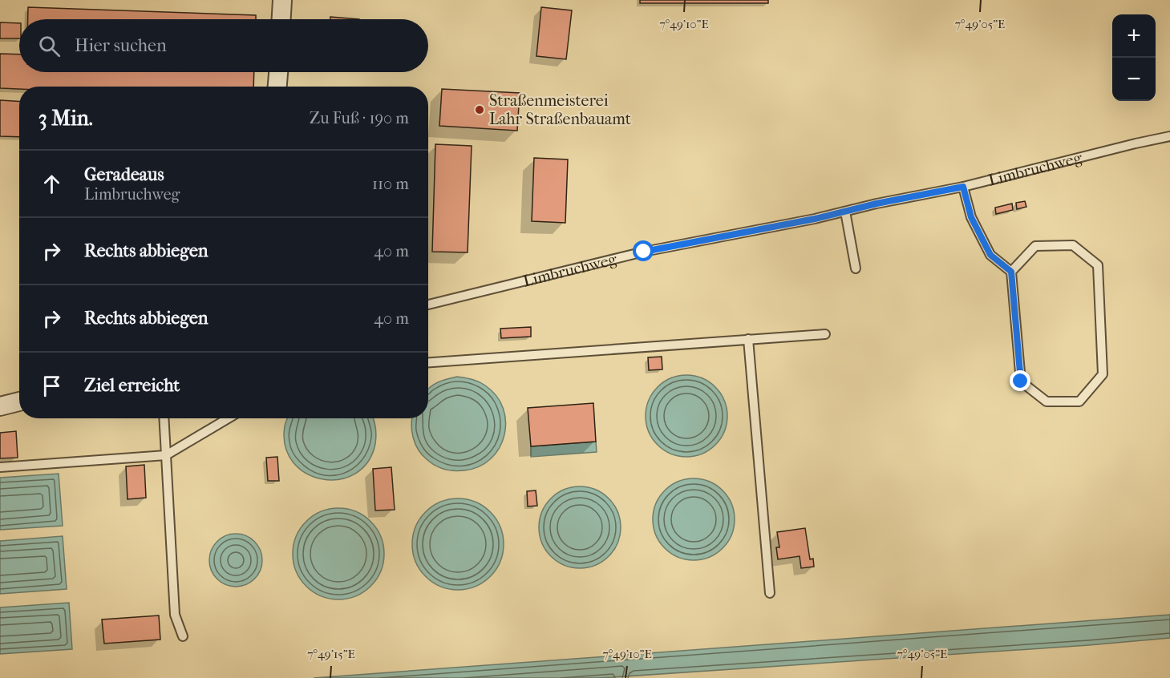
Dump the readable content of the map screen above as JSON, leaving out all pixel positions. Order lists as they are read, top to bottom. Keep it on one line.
{"streets":{"lane":["Limbruchweg"]},"places":["Straßenmeisterei Lahr Straßenbauamt"],"page":{"map_buttons":["+","−"],"search":"Hier suchen","heading":["3 Min.","Zu Fuß · 190 m"],"list":[["Geradeaus","Limbruchweg","110 m"],["Rechts abbiegen","40 m"],["Rechts abbiegen","40 m"],"Ziel erreicht"]},"coordinates":["7°49'10\"E","7°49'05\"E","7°49'15\"E"]}
